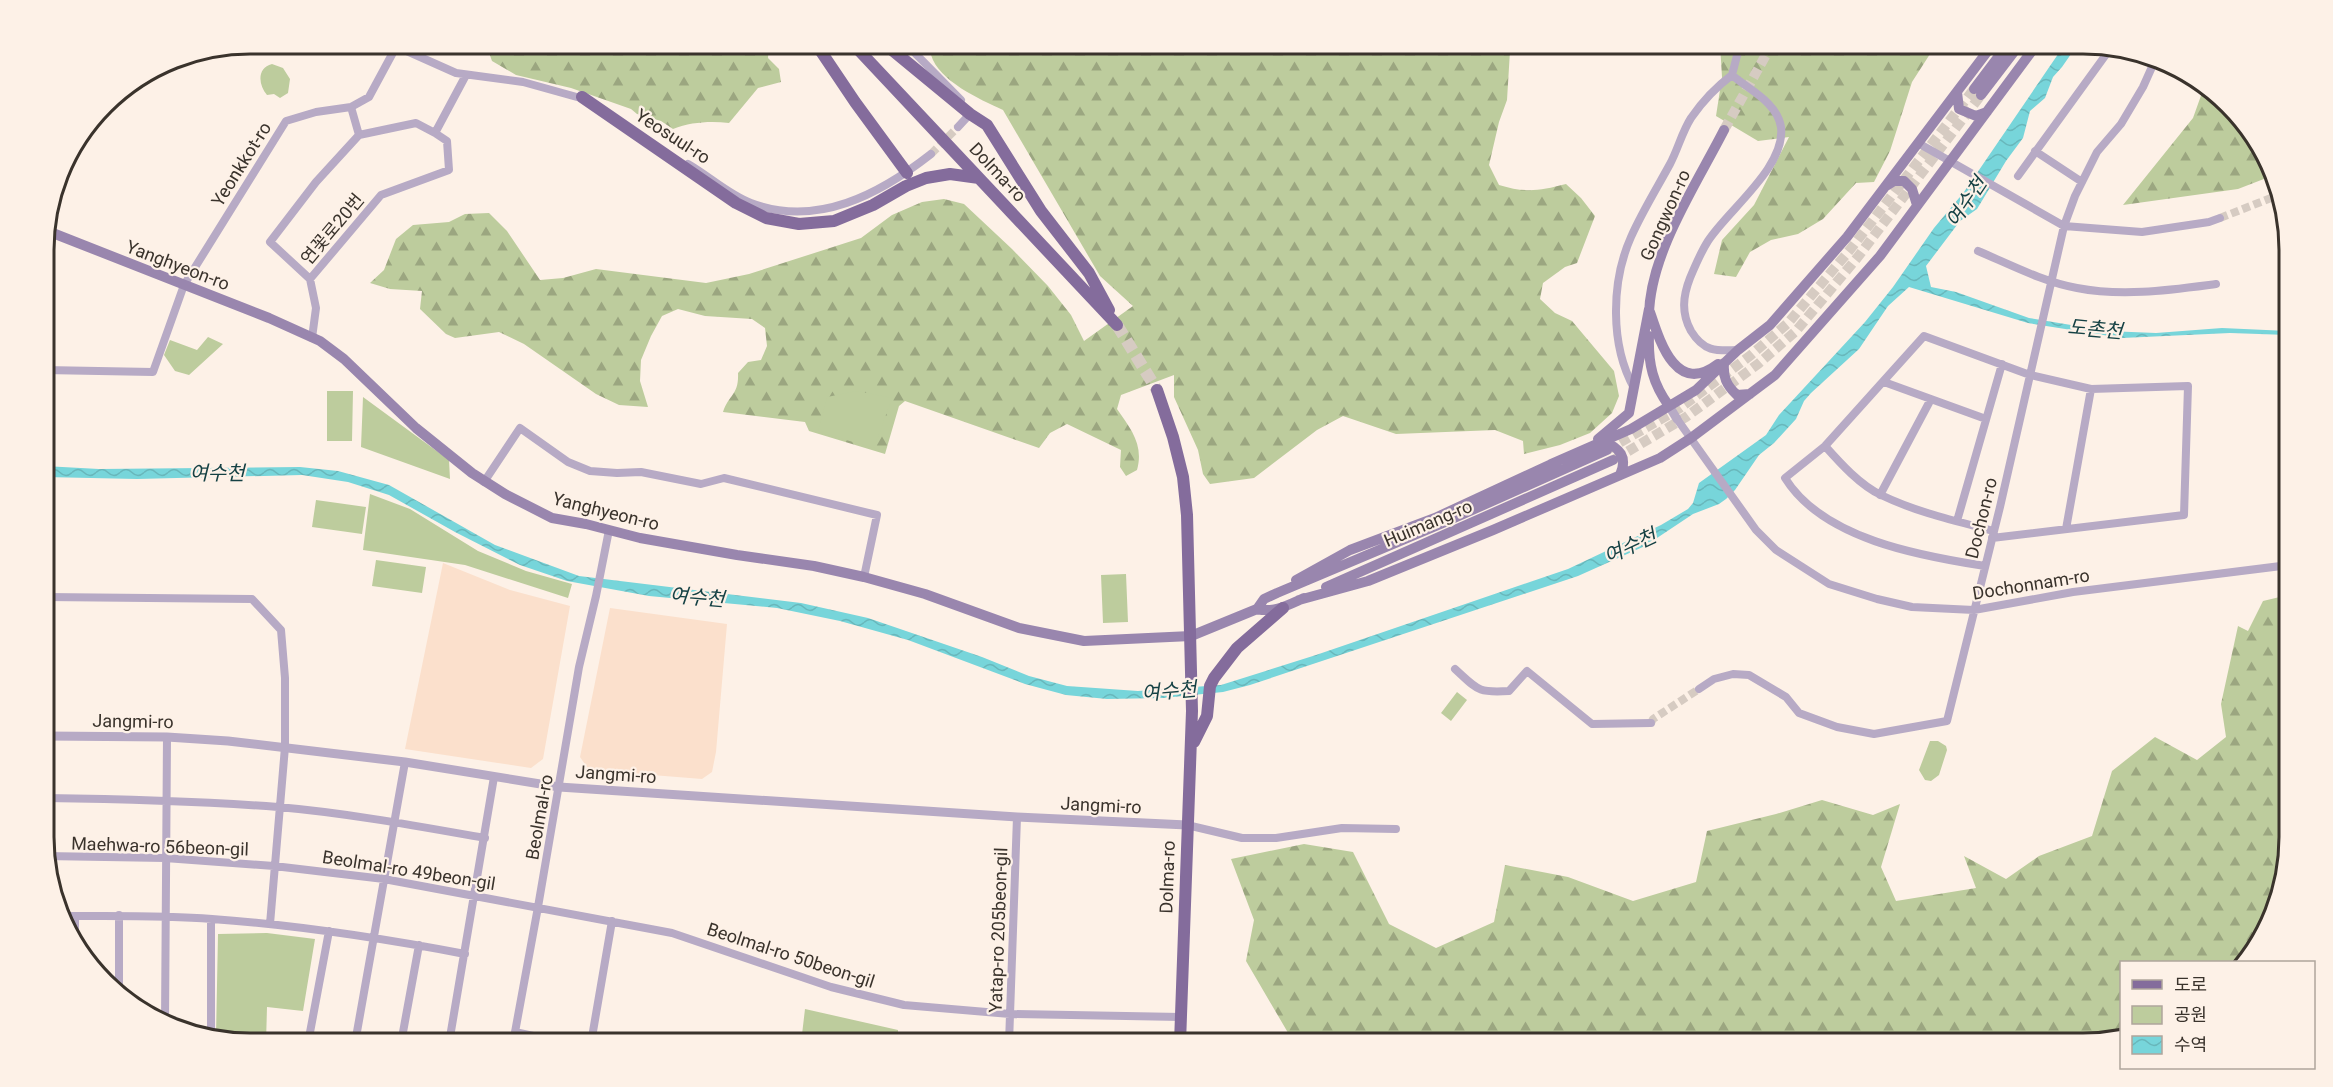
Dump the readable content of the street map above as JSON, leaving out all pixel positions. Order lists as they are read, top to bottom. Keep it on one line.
{"streets":{"main road":["Dolma-ro","Gongwon-ro","Yanghyeon-ro","Huimang-ro"],"street":["Yeosuul-ro","Yeonkkot-ro","연꽃로20번","Dochon-ro","Dochonnam-ro","Jangmi-ro","Beolmal-ro","Maehwa-ro 56beon-gil","Beolmal-ro 49beon-gil","Yatap-ro 205beon-gil","Beolmal-ro 50beon-gil"]},"crossings":[["Yeonkkot-ro","Yanghyeon-ro"],["Dolma-ro","Yanghyeon-ro"],["Dolma-ro","Huimang-ro"],["Dolma-ro","Jangmi-ro"],["Dolma-ro","Beolmal-ro 50beon-gil"],["Yanghyeon-ro","Huimang-ro"],["Yanghyeon-ro","Beolmal-ro"],["Dochon-ro","Dochonnam-ro"],["Jangmi-ro","Beolmal-ro"],["Jangmi-ro","Yatap-ro 205beon-gil"],["Beolmal-ro","Beolmal-ro 49beon-gil"],["Beolmal-ro","Beolmal-ro 50beon-gil"],["Maehwa-ro 56beon-gil","Beolmal-ro 49beon-gil"],["Beolmal-ro 49beon-gil","Beolmal-ro 50beon-gil"],["Yatap-ro 205beon-gil","Beolmal-ro 50beon-gil"]],"water":["여수천","도촌천"],"legend":["도로","공원","수역"]}
